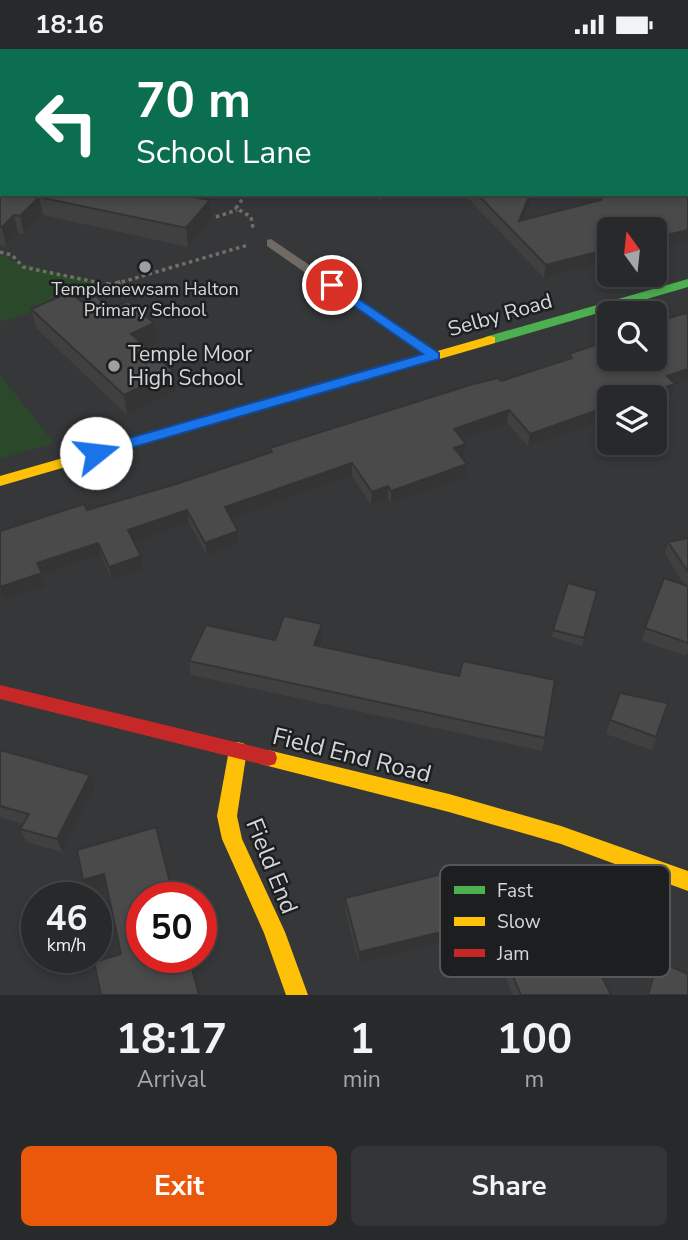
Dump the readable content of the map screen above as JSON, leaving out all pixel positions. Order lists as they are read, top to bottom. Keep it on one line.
{"streets":{"main road":["Selby Road","Field End Road","Field End"]},"crossings":[["Field End Road","Field End"]],"places":["Templenewsam Halton Primary School","Temple Moor High School"],"legend":["Fast","Slow","Jam"],"north":"top","page":{"status":"18:16","turn":["70 m","School Lane"],"speed":"46 km/h","limit":"50","eta":["18:17","Arrival","1","min","100","m"],"buttons":["Exit","Share"]}}
